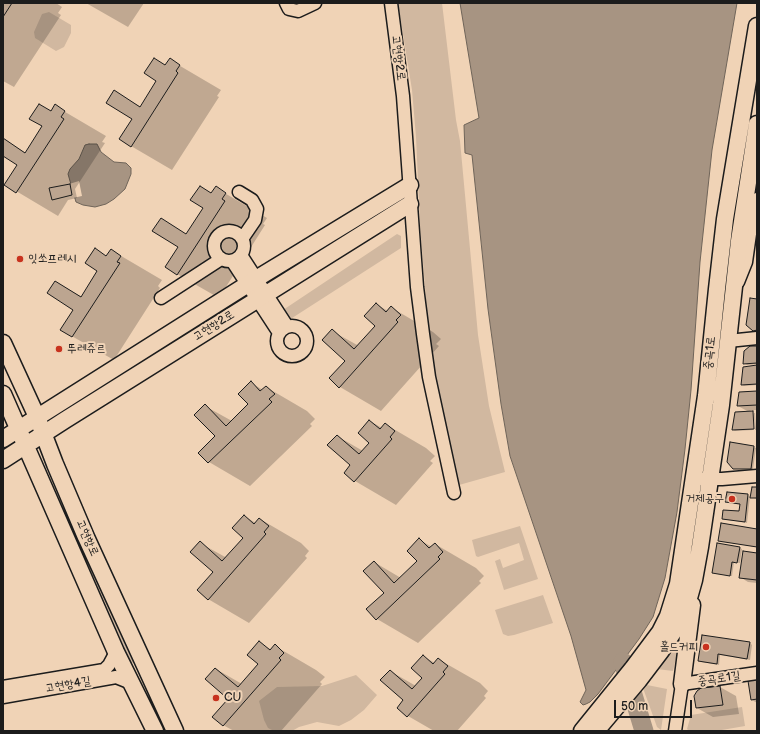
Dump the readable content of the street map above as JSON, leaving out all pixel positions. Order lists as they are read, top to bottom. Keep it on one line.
{"streets":{"street":["고현항2로","중곡1로","고현항로","중곡로1길","고현항4길"]},"crossings":[["고현항2로","고현항로"],["고현항로","고현항4길"]],"places":["잇쏘프레시","뚜레쥬르","거제공구","홀드커피","CU"],"scale_bar":"50 m"}
